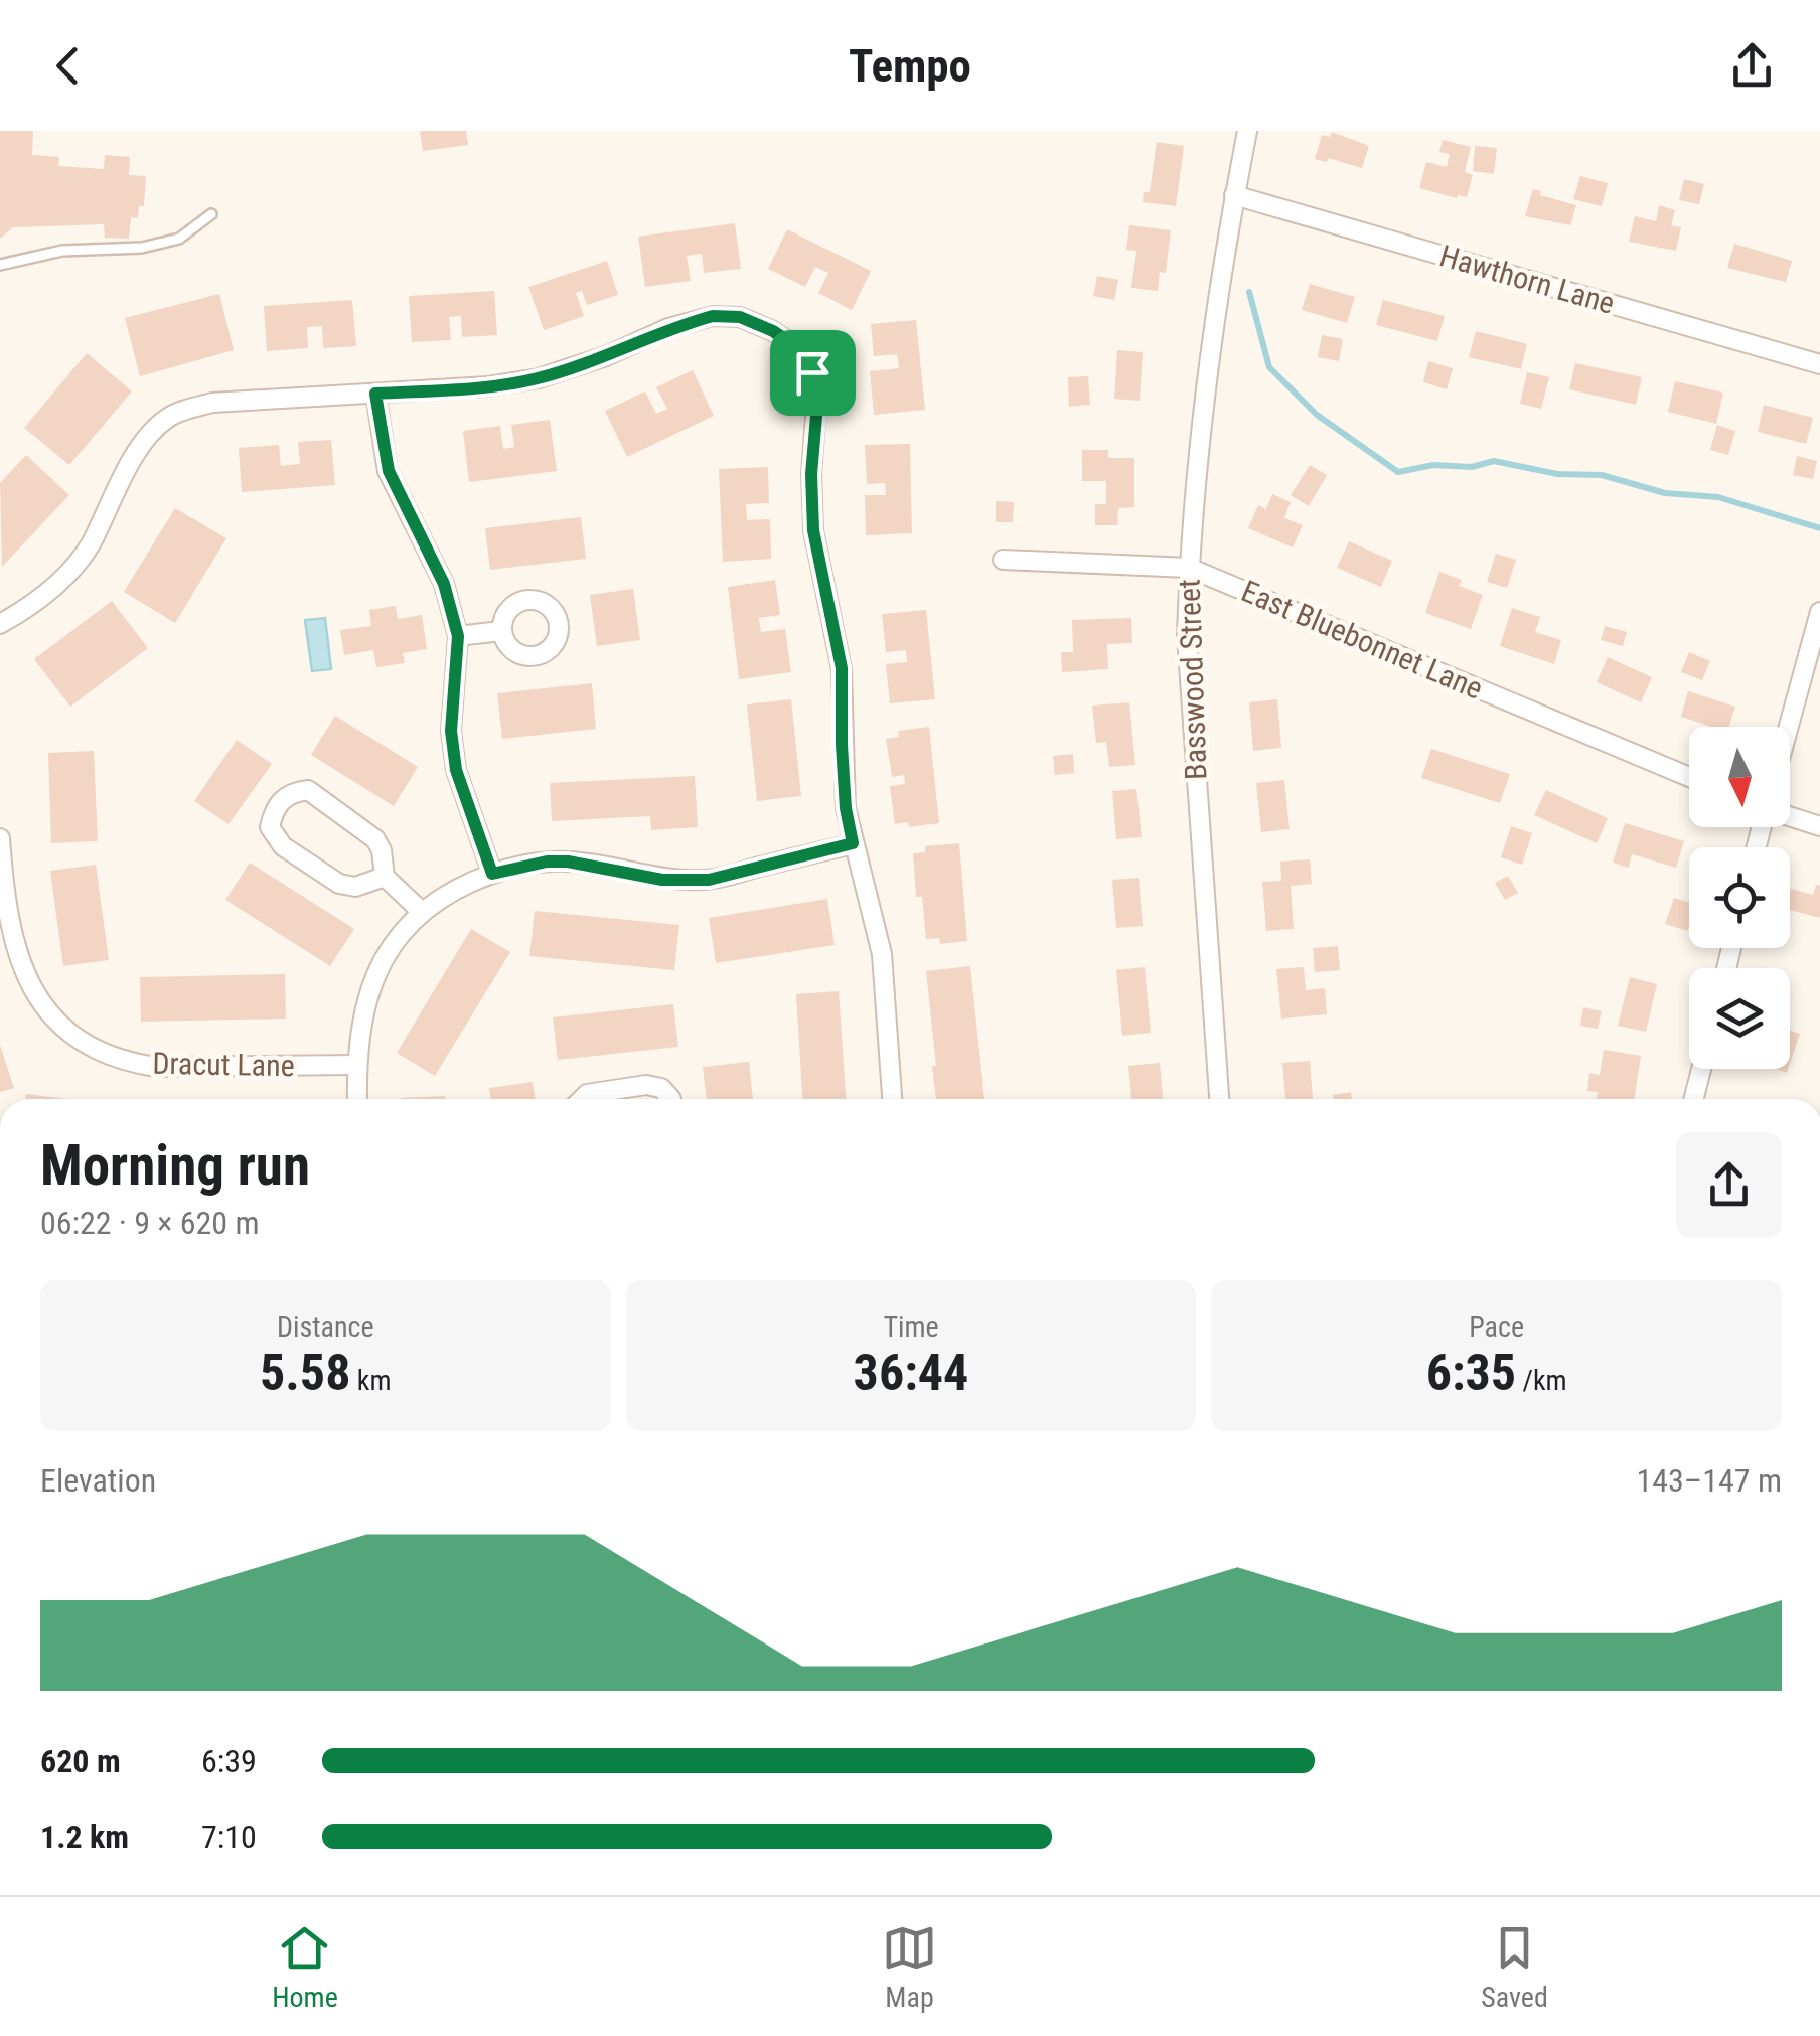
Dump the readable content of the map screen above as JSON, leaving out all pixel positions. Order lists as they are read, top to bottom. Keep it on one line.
{"streets":{"street":["Hawthorn Lane","East Bluebonnet Lane","Basswood Street","Dracut Lane"]},"crossings":[["Hawthorn Lane","Basswood Street"],["East Bluebonnet Lane","Basswood Street"]],"north":"bottom","page":{"header":"Tempo","heading":["Morning run","06:22 · 9 × 620 m"],"stats":[["Distance","5.58 km"],["Time","36:44"],["Pace","6:35 /km"]],"chart":["Elevation","143–147 m"],"list":[{"name":"620 m","note":"6:39"},{"name":"1.2 km","note":"7:10"}],"tabs":["Home","Map","Saved"]}}
